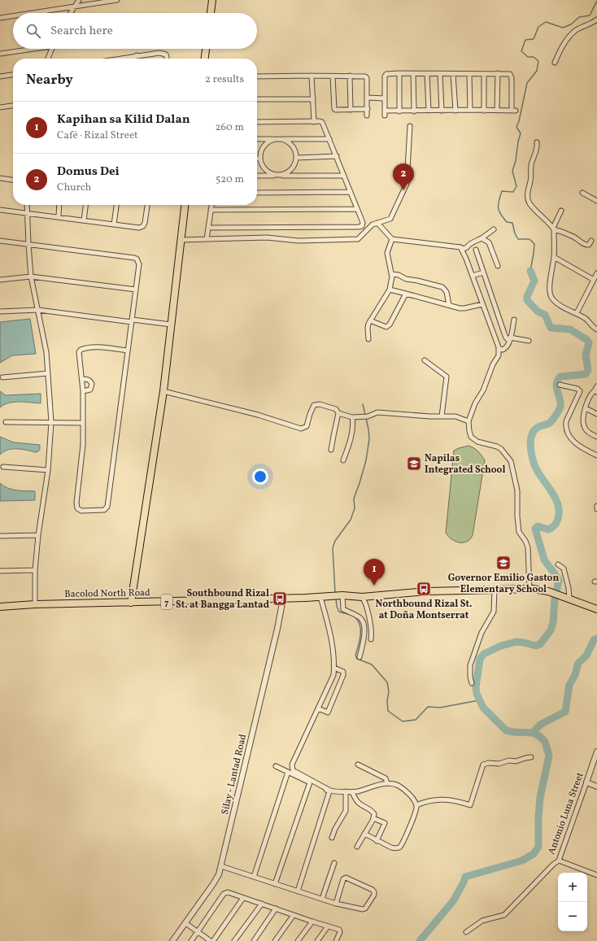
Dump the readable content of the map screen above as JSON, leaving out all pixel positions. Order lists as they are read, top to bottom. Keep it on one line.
{"streets":{"main road":["Bacolod North Road","7"],"street":["Silay - Lantad Road","Antonio Luna Street"]},"crossings":[["Bacolod North Road","7"],["Bacolod North Road","Silay - Lantad Road"]],"places":{"school or university":["Napilas Integrated School","Governor Emilio Gaston Elementary School"],"bus stop":["Northbound Rizal St. at Doña Montserrat","Southbound Rizal St. at Bangga Lantad"]},"page":{"search":"Search here","heading":["Nearby","2 results"],"list":[{"mark":"1","name":"Kapihan sa Kilid Dalan","note":"Café · Rizal Street","value":"260 m"},{"mark":"2","name":"Domus Dei","note":"Church","value":"520 m"}],"pins":["2","1"],"map_buttons":["+","−"]}}
